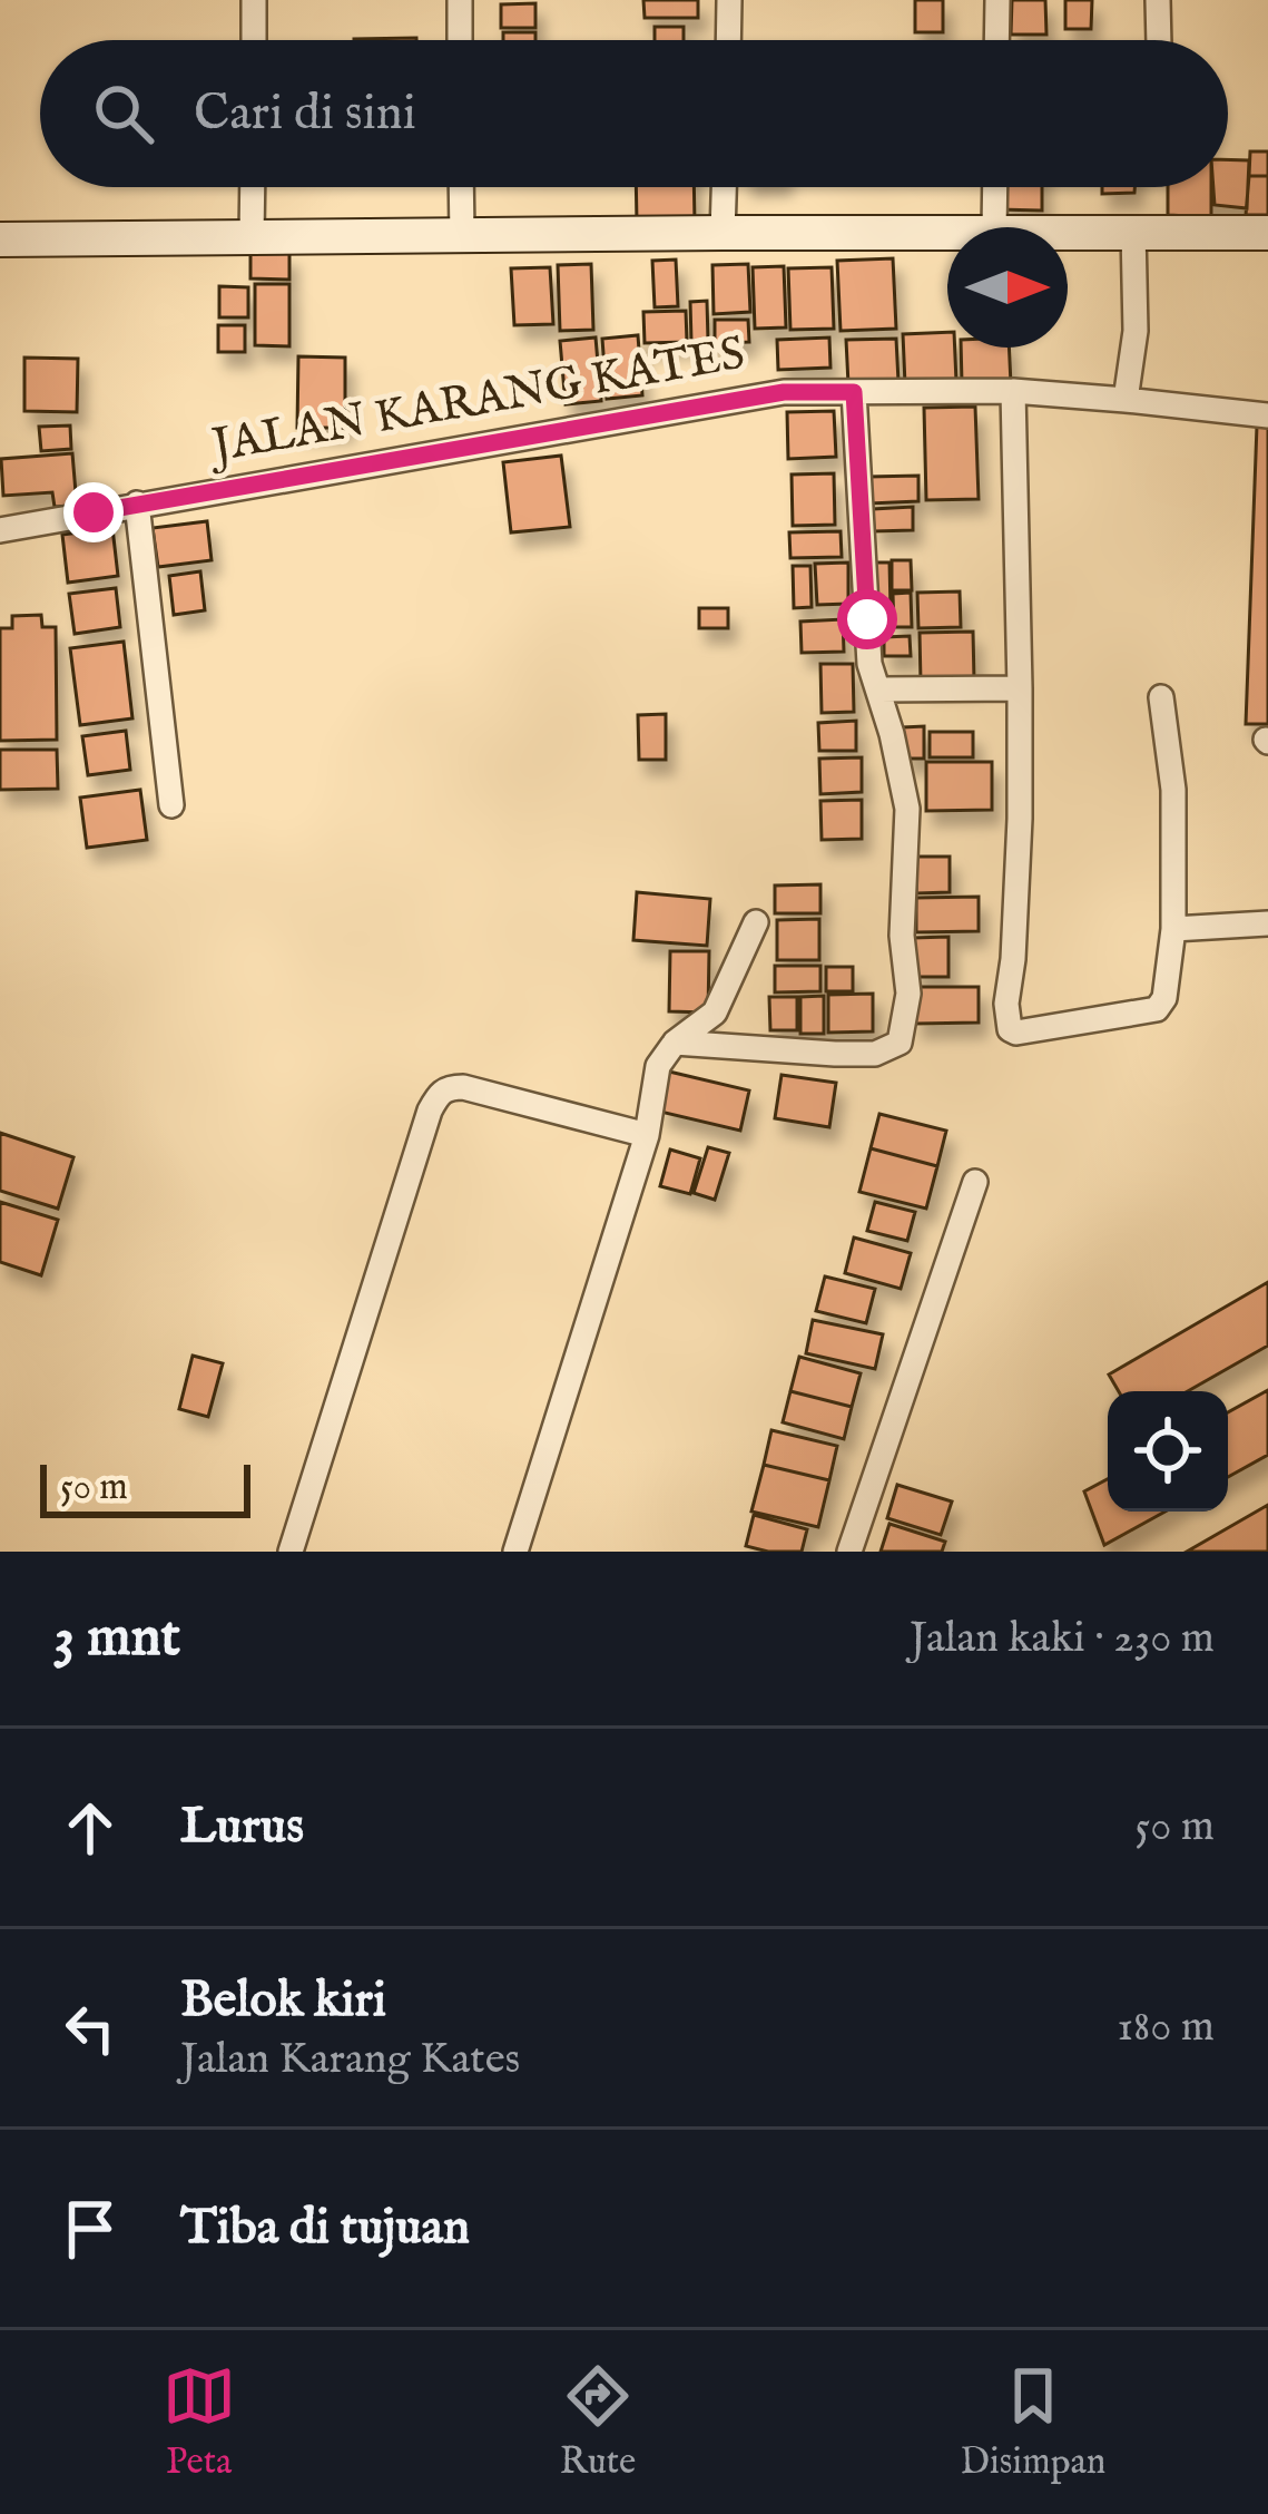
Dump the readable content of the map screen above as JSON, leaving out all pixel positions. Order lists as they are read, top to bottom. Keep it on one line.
{"streets":{"street":["JALAN KARANG KATES"]},"scale_bar":"50 m","north":"right","page":{"search":"Cari di sini","scale":"50 m","heading":["3 mnt","Jalan kaki · 230 m"],"list":[["Lurus","50 m"],["Belok kiri","Jalan Karang Kates","180 m"],"Tiba di tujuan"],"nav":["Peta","Rute","Disimpan"]}}
